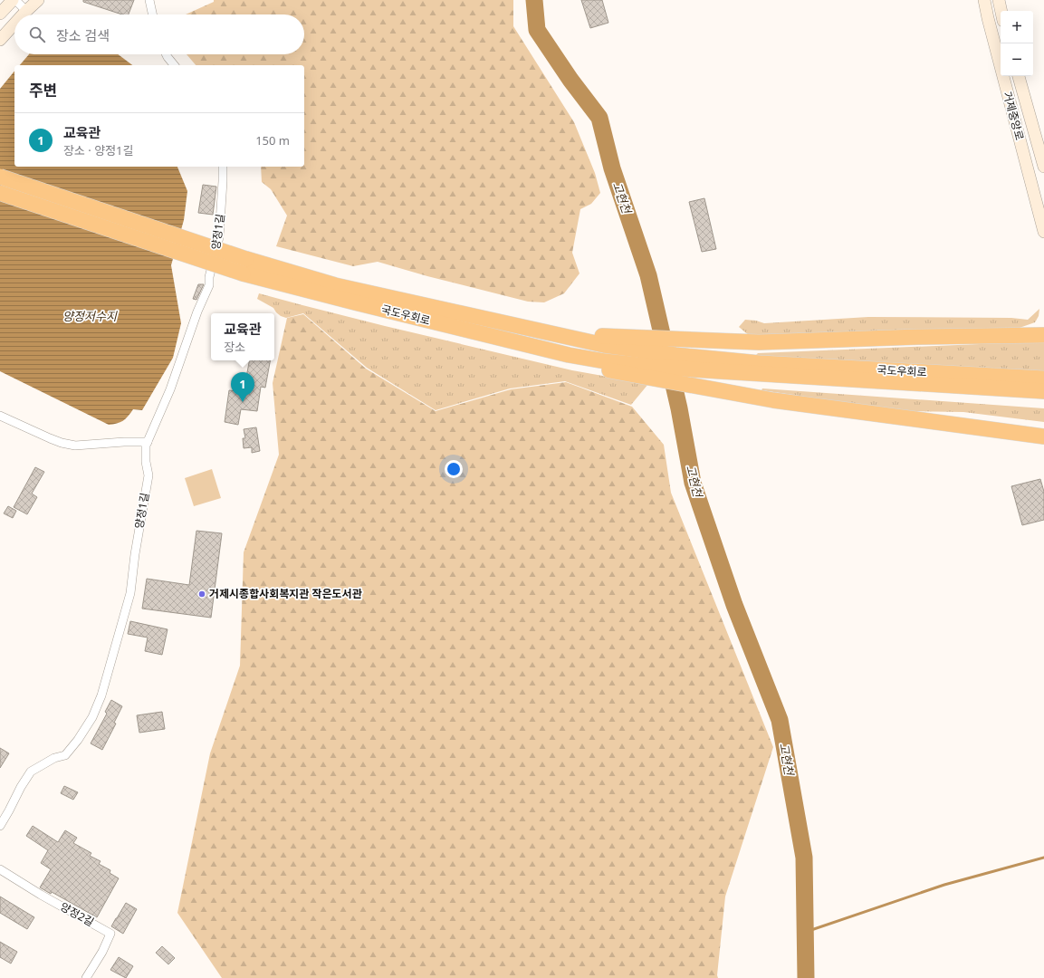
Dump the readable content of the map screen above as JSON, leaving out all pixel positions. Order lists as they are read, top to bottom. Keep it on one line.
{"streets":{"highway":["국도우회로"],"main road":["거제중앙로"],"street":["양정1길","양정2길"]},"water":["고현천","양정저수지"],"places":["거제시종합사회복지관 작은도서관"],"page":{"map_buttons":["+","−"],"search":"장소 검색","heading":"주변","list":[{"mark":"1","name":"교육관","note":"장소 · 양정1길","value":"150 m"}],"popup":["교육관","장소"],"pins":"1"}}
